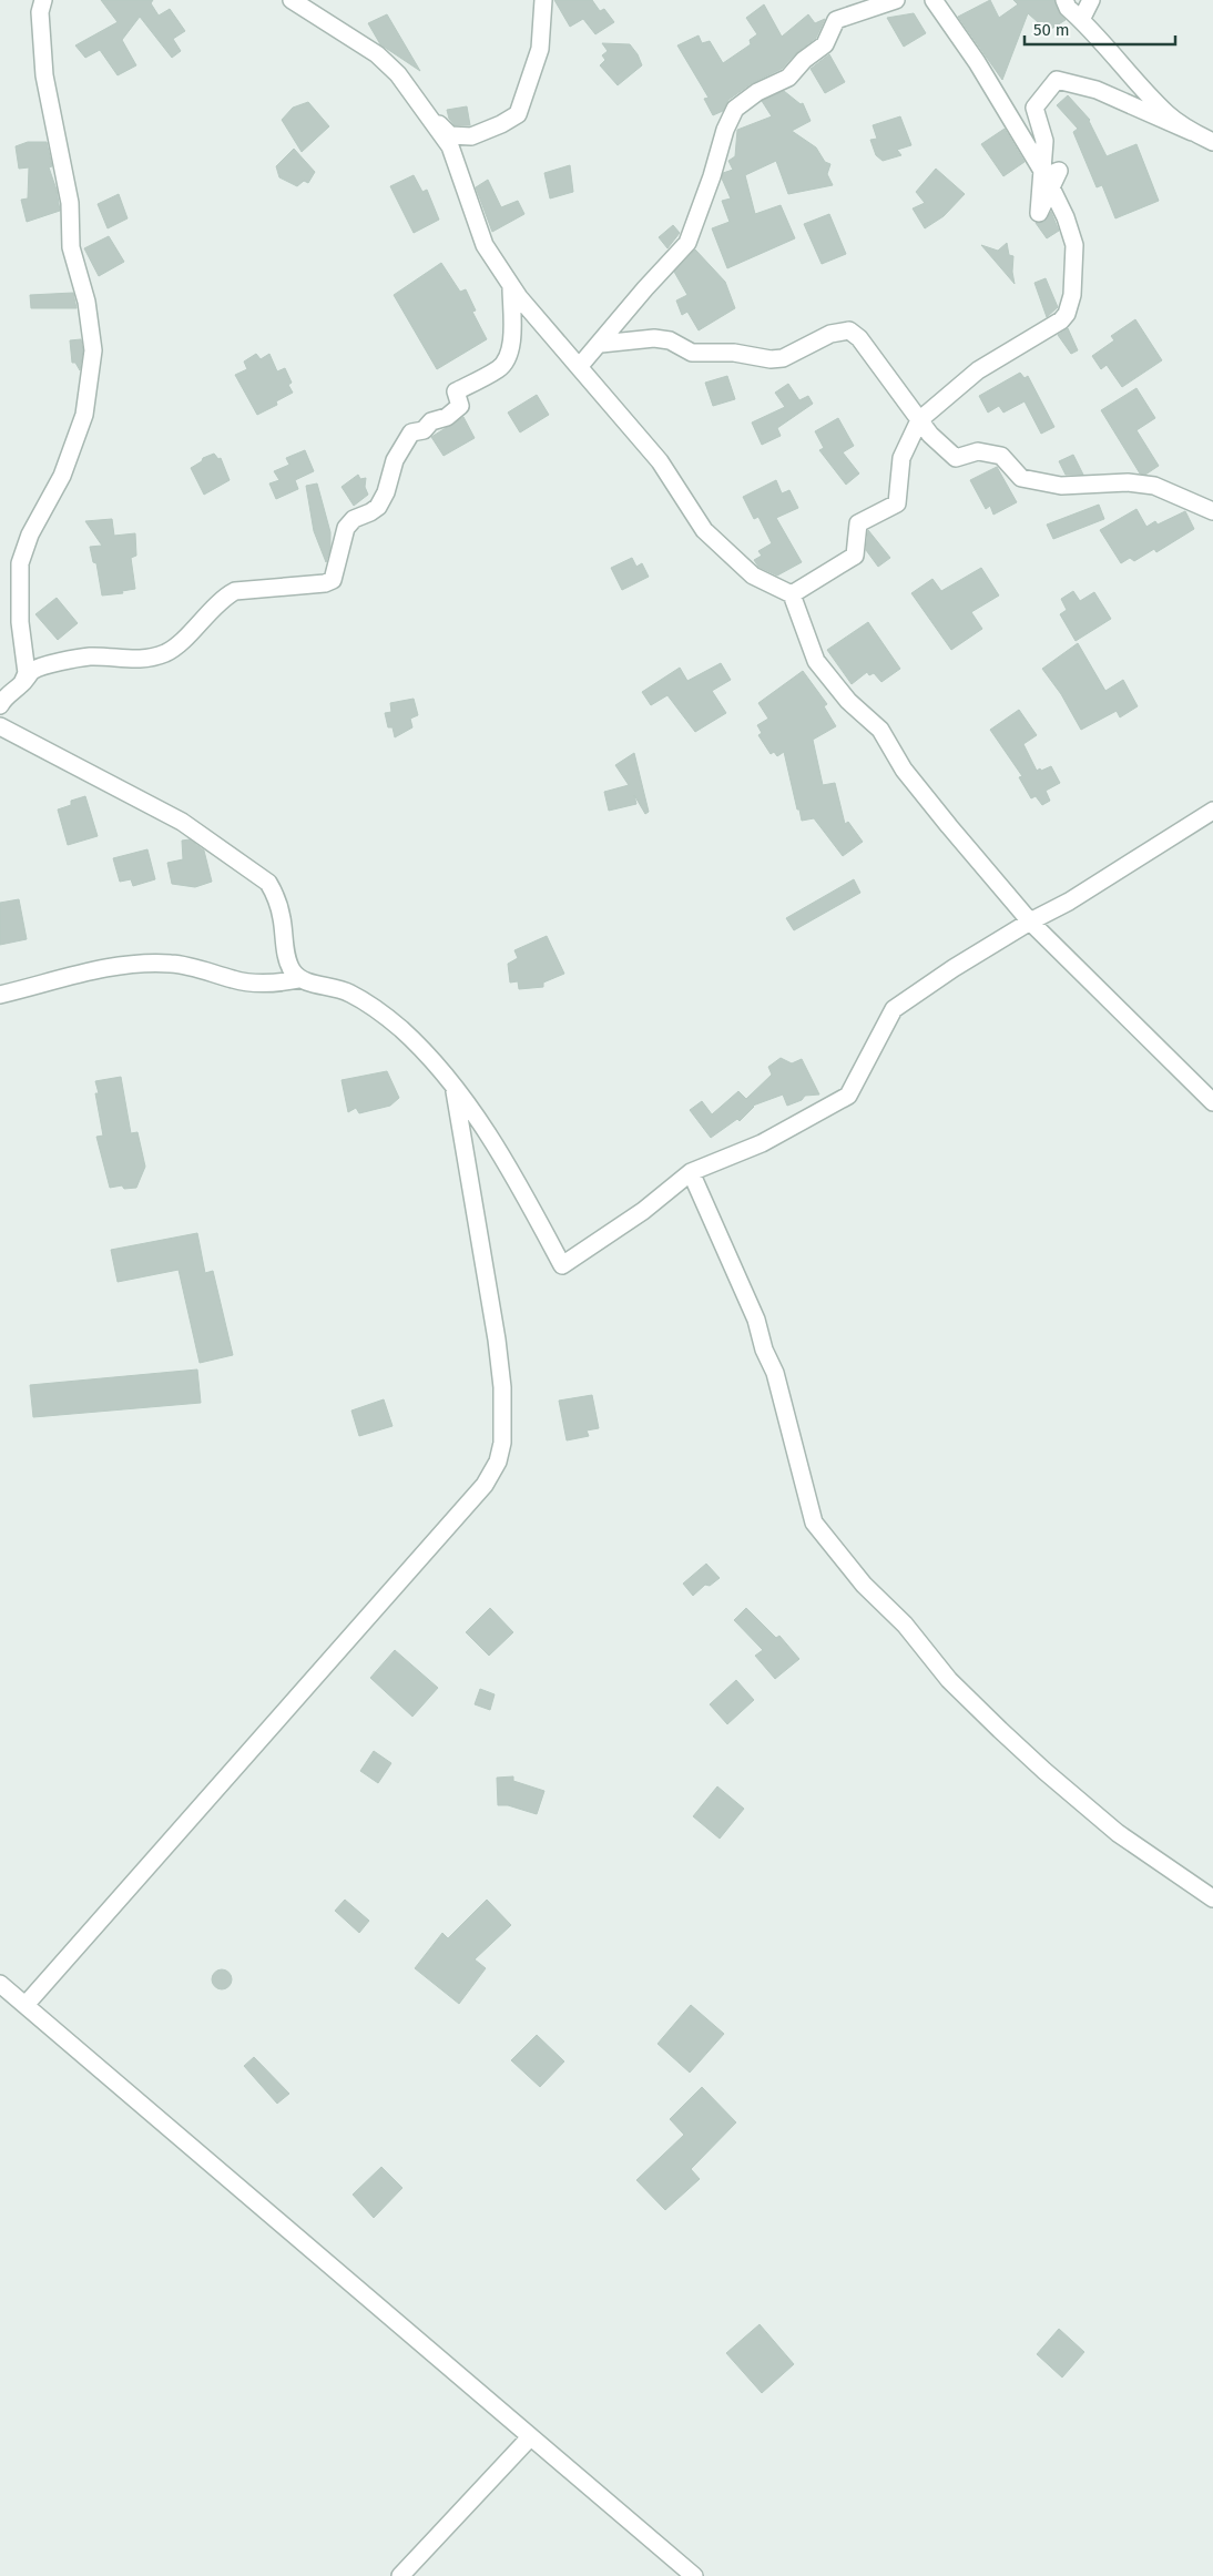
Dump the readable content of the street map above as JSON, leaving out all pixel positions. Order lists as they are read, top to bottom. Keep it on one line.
{"scale_bar":"50 m"}
